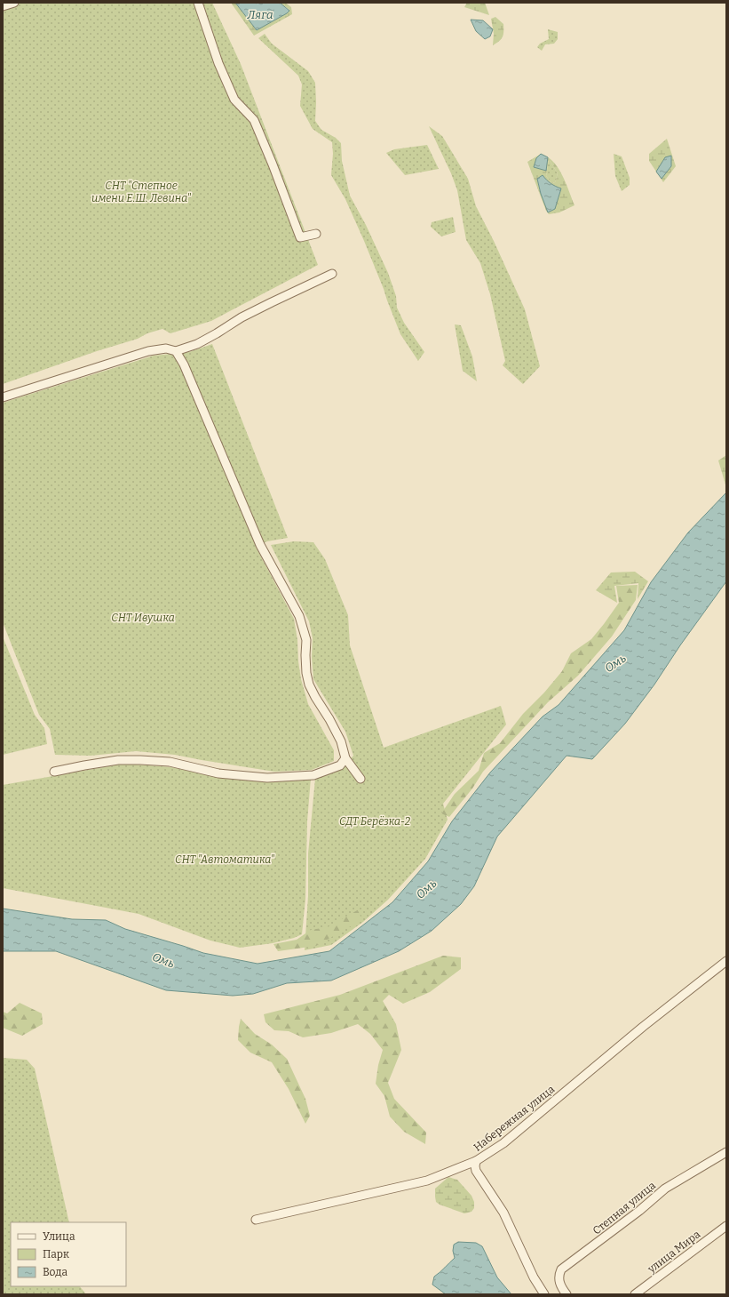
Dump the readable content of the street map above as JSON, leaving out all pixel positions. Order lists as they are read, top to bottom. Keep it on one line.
{"streets":{"street":["Набережная улица","Степная улица","улица Мира"]},"water":["Ляга","Омь"],"parks":["СНТ \"Степное имени Е.Ш. Левина\"","СНТ Ивушка","СДТ Берёзка-2","СНТ \"Автоматика\""],"legend":["Улица","Парк","Вода"]}
